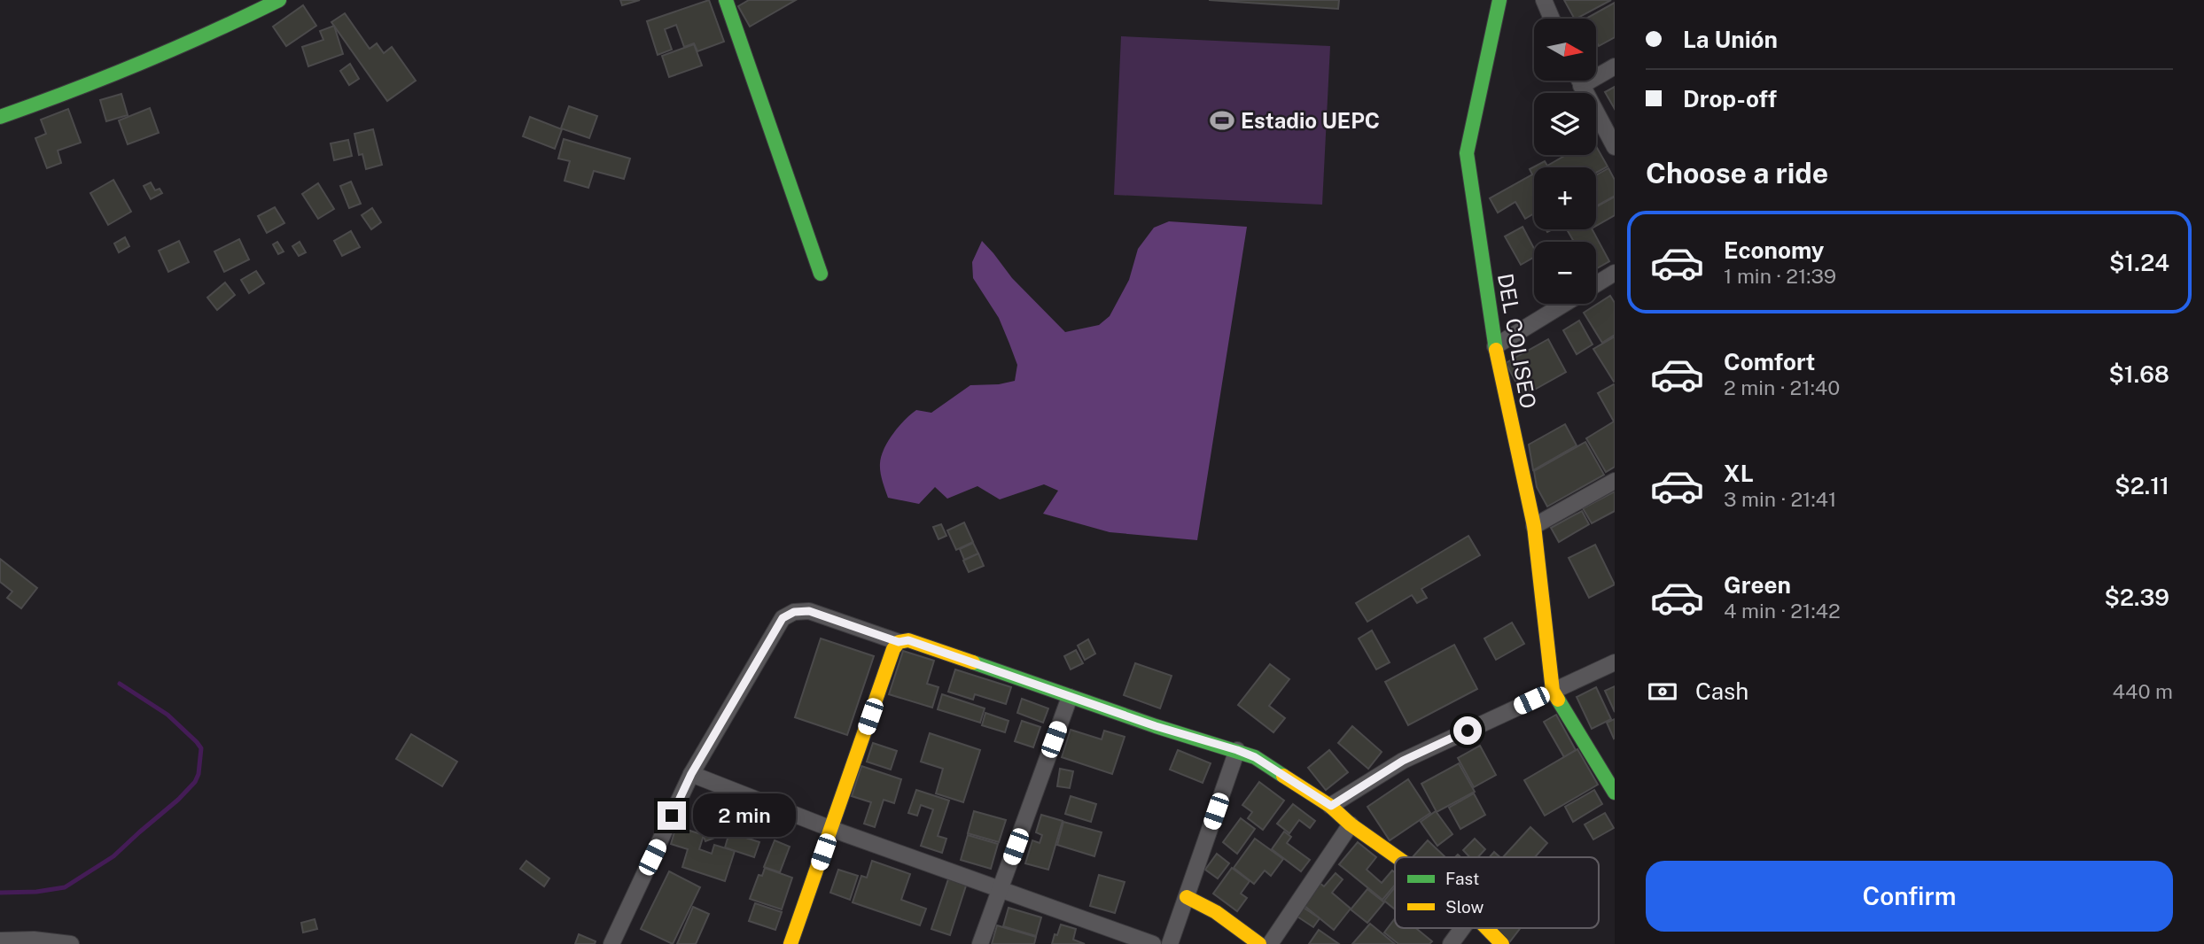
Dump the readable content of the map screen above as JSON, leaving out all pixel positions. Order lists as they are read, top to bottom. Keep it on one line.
{"streets":{"main road":["DEL COLISEO"]},"places":{"sports":["Estadio UEPC"]},"legend":["Fast","Slow"],"north":"right","page":{"banner":["La Unión","Drop-off"],"map_buttons":["+","−"],"heading":"Choose a ride","list":[{"name":"Economy","note":"1 min · 21:39","value":"$1.24"},{"name":"Comfort","note":"2 min · 21:40","value":"$1.68"},{"name":"XL","note":"3 min · 21:41","value":"$2.11"},{"name":"Green","note":"4 min · 21:42","value":"$2.39"}],"pay":["Cash","440 m"],"bubble":"2 min","buttons":"Confirm"}}
